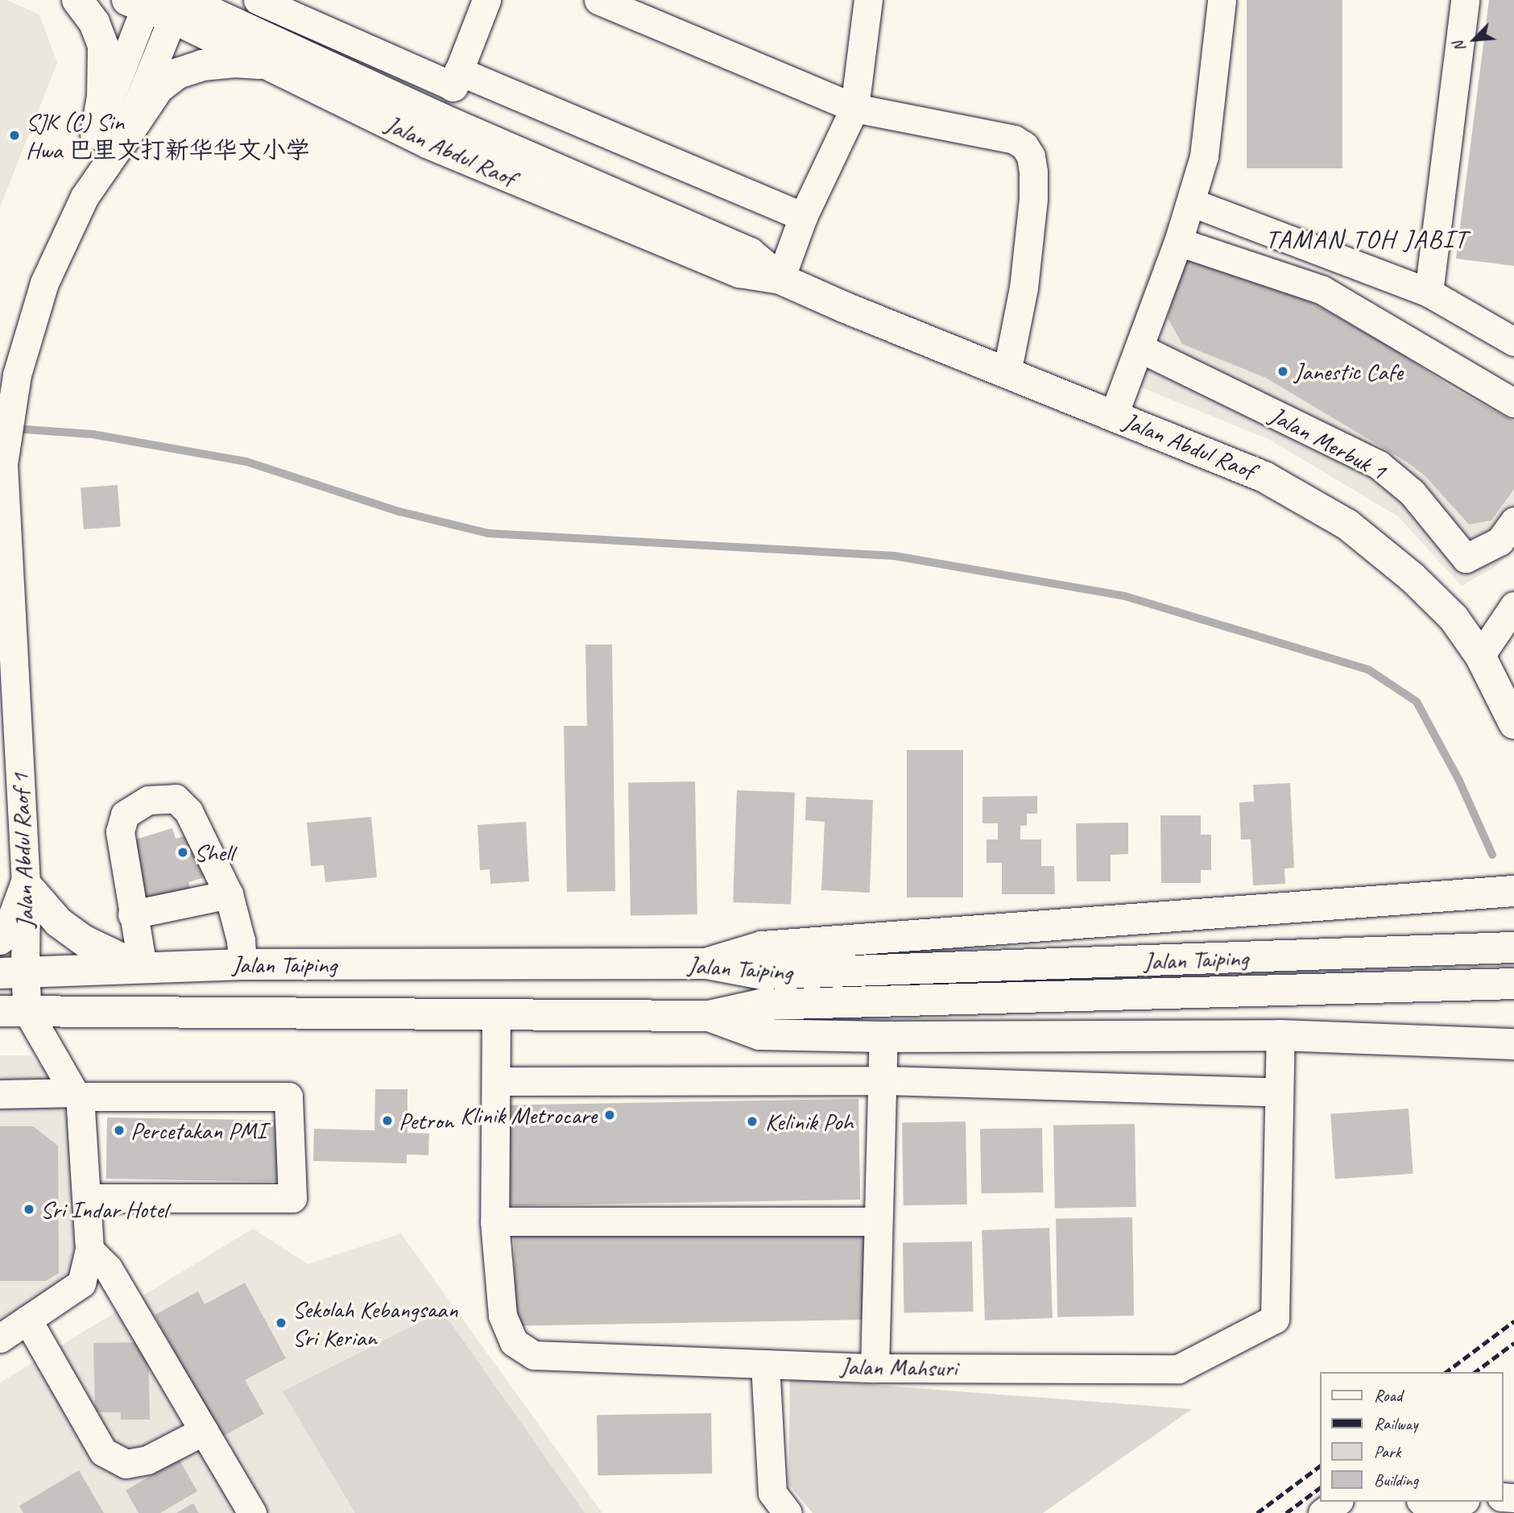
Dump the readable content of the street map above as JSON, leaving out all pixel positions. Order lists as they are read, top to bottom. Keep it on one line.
{"streets":{"main road":["Jalan Abdul Raof","Jalan Taiping"],"street":["Jalan Merbuk 1","Jalan Abdul Raof 1","Jalan Mahsuri"]},"crossings":[["Jalan Abdul Raof","Jalan Abdul Raof 1"],["Jalan Abdul Raof 1","Jalan Taiping"]],"districts":["TAMAN TOH JABIT"],"places":["SJK (C) Sin Hwa 巴里文打新华华文小学","Janestic Cafe","Shell","Klinik Metrocare","Petron","Kelinik Poh","Percetakan PMI","Sri Indar Hotel","Sekolah Kebangsaan Sri Kerian"],"legend":["Road","Railway","Park","Building"],"north":"bottom left"}
